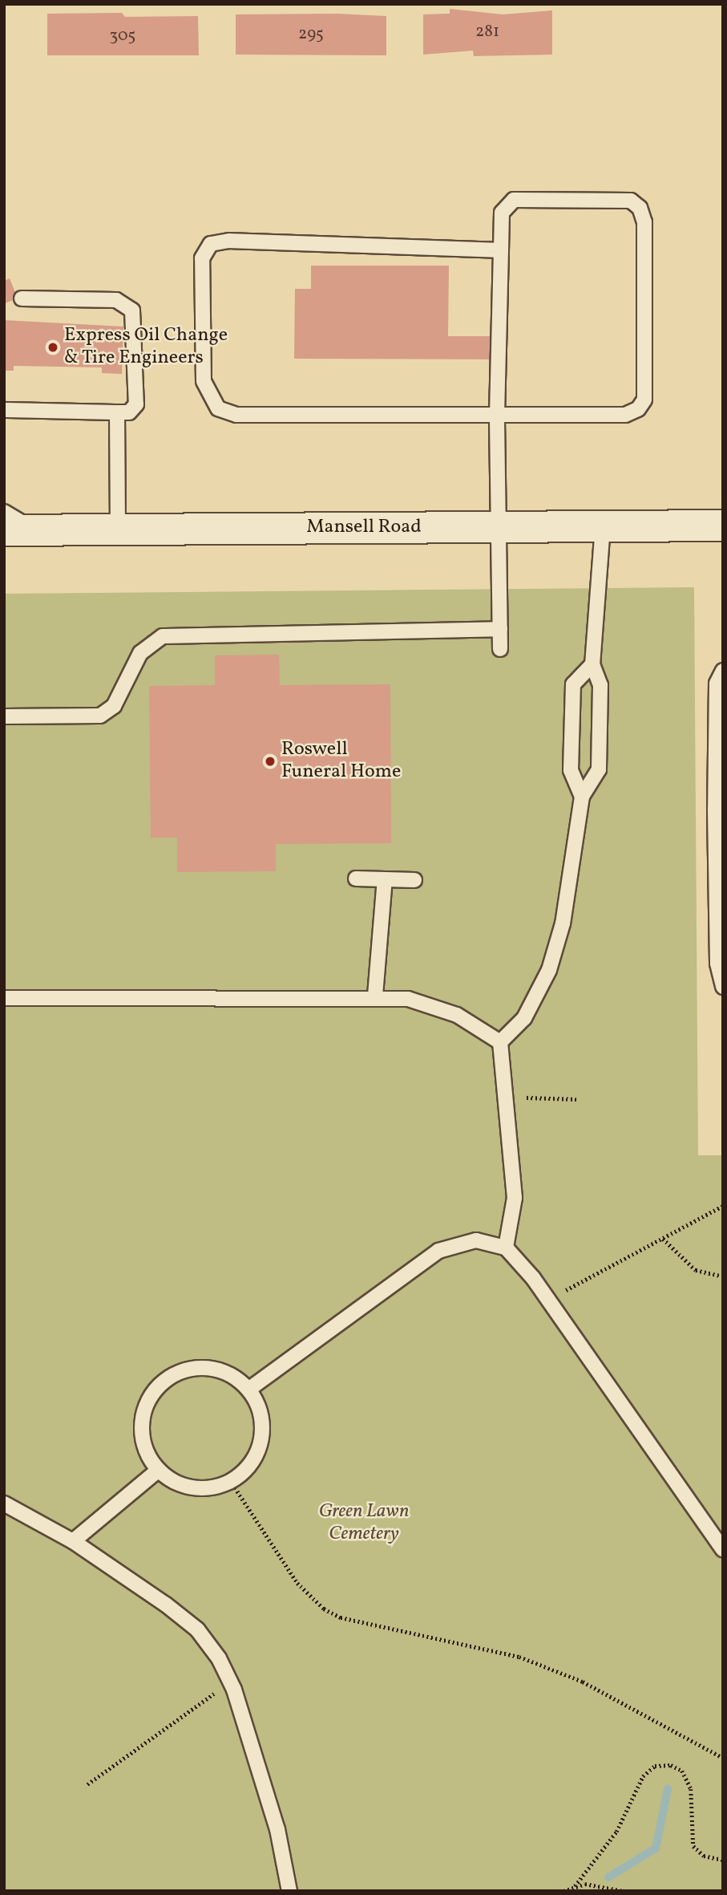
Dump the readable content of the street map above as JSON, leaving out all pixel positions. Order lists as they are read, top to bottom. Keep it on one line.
{"streets":{"main road":["Mansell Road"]},"parks":["Green Lawn Cemetery"],"places":["Express Oil Change & Tire Engineers","Roswell Funeral Home"],"house_numbers":["281","295","305"]}
